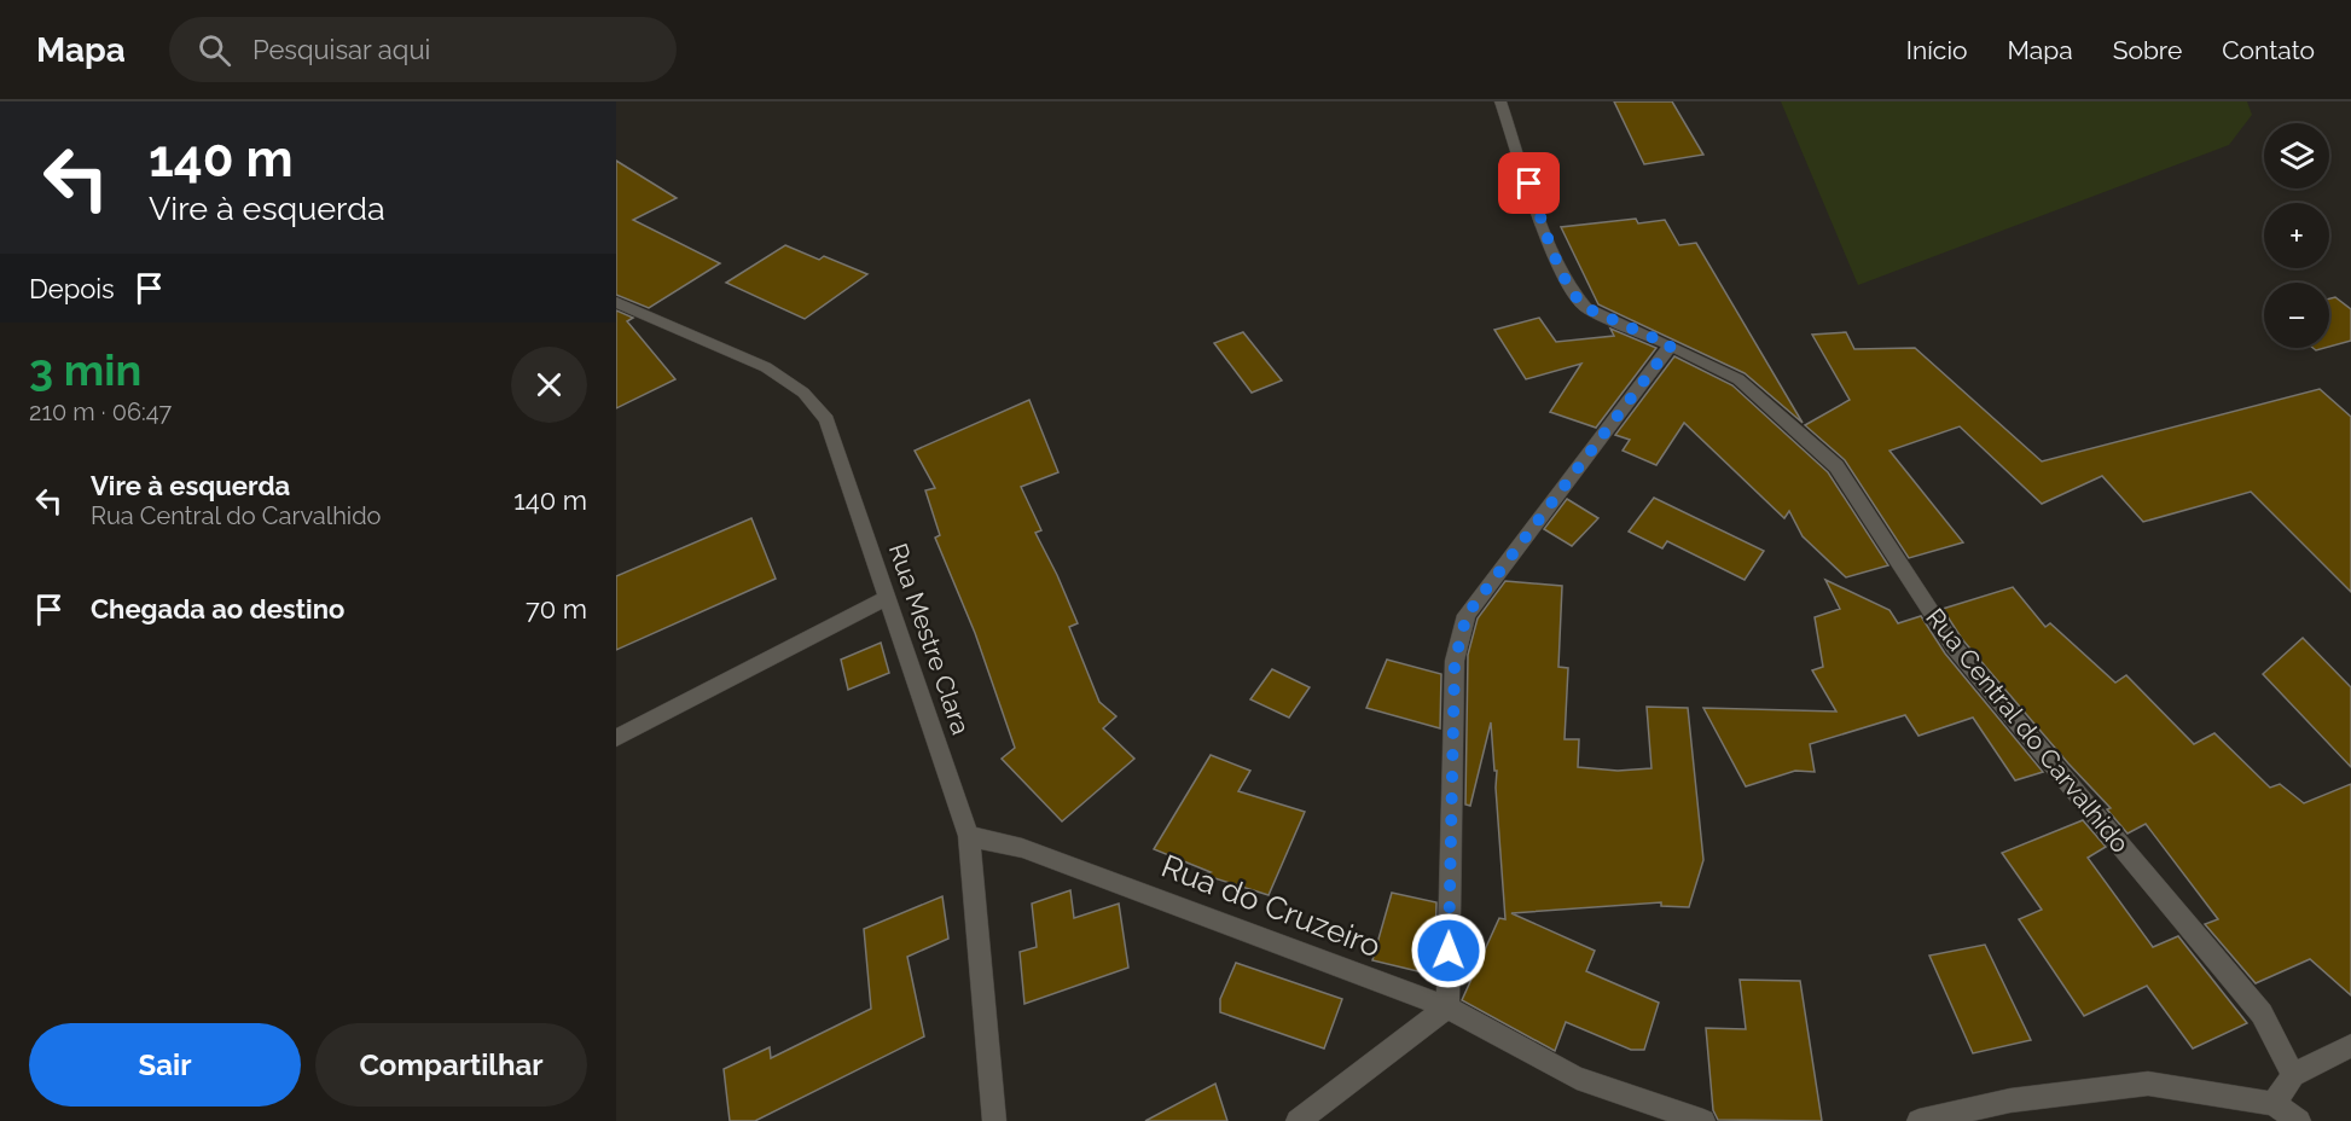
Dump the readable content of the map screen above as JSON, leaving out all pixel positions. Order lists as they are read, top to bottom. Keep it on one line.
{"streets":{"street":["Rua Mestre Clara","Rua Central do Carvalhido","Rua do Cruzeiro"]},"crossings":[["Rua Mestre Clara","Rua do Cruzeiro"]],"page":{"header":"Mapa","search":"Pesquisar aqui","nav":["Início","Mapa","Sobre","Contato"],"turn":["140 m","Vire à esquerda"],"map_buttons":["+","−"],"then":"Depois","heading":["3 min","210 m · 06:47"],"list":[{"name":"Vire à esquerda","note":"Rua Central do Carvalhido","value":"140 m"},{"name":"Chegada ao destino","value":"70 m"}],"buttons":["Sair","Compartilhar"]}}
